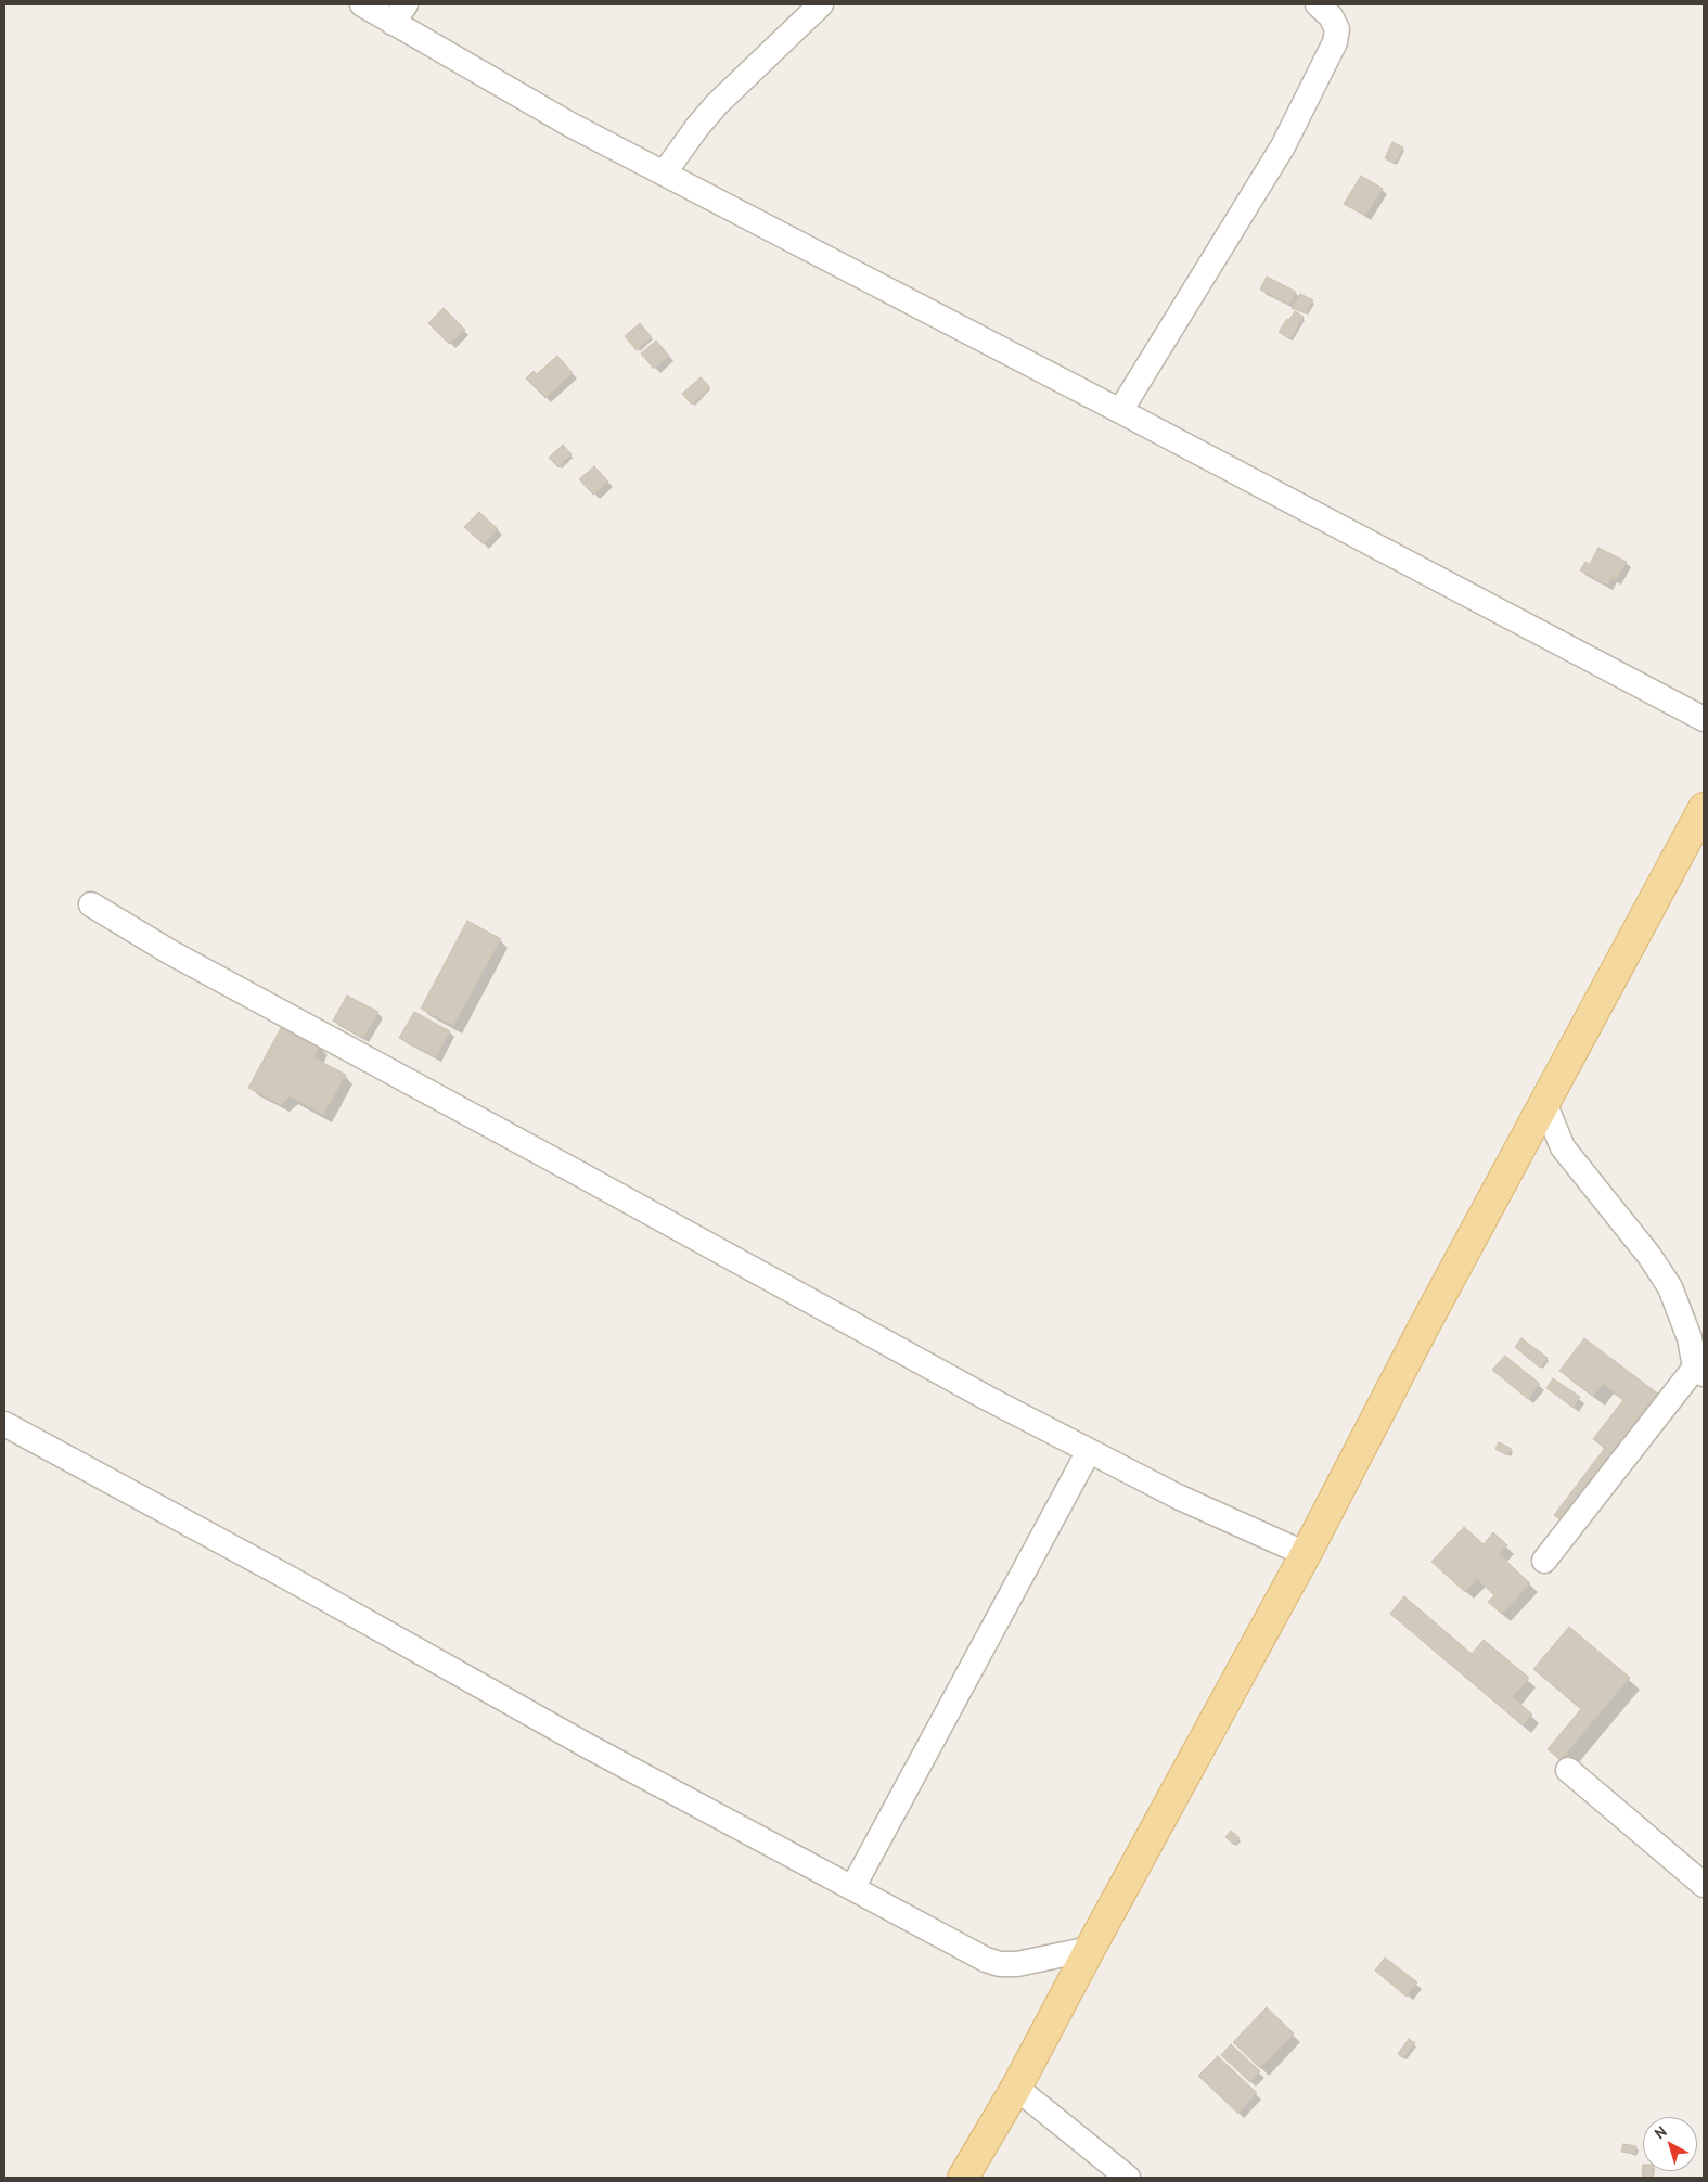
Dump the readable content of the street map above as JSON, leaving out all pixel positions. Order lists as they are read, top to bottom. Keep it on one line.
{"north":"top left"}
